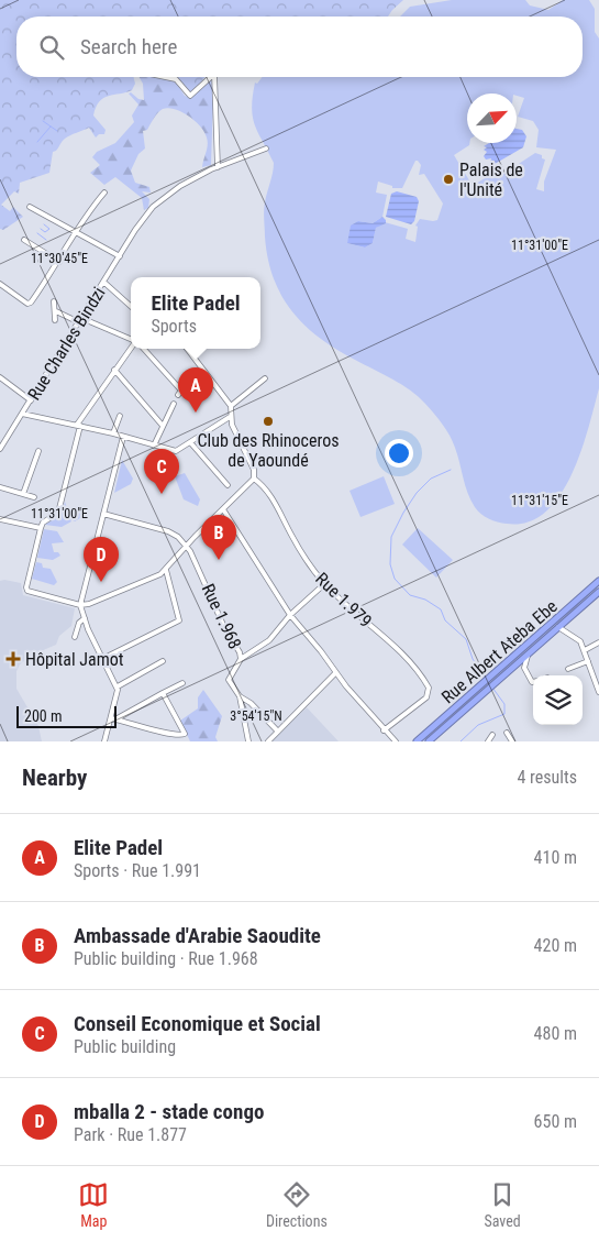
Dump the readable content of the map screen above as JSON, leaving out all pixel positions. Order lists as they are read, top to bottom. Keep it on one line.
{"streets":{"highway":["Rue Albert Ateba Ebe"],"street":["Rue Charles Bindzi","Rue 1.979","Rue 1.968"]},"places":{"other":["Palais de l'Unité","Club des Rhinoceros de Yaoundé"],"health":["Hôpital Jamot"]},"scale_bar":"200 m","north":"top right","page":{"search":"Search here","popup":["Elite Padel","Sports"],"pins":["A","C","B","D"],"scale":"200 m","heading":["Nearby","4 results"],"list":[{"mark":"A","name":"Elite Padel","note":"Sports · Rue 1.991","value":"410 m"},{"mark":"B","name":"Ambassade d'Arabie Saoudite","note":"Public building · Rue 1.968","value":"420 m"},{"mark":"C","name":"Conseil Economique et Social","note":"Public building","value":"480 m"},{"mark":"D","name":"mballa 2 - stade congo","note":"Park · Rue 1.877","value":"650 m"}],"nav":["Map","Directions","Saved"]},"coordinates":["11°31'00\"E","11°30'45\"E","11°31'15\"E","3°54'15\"N"]}
